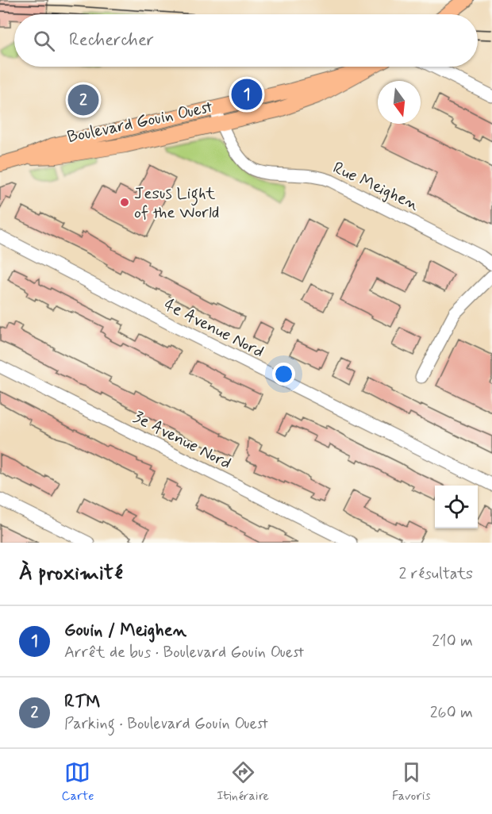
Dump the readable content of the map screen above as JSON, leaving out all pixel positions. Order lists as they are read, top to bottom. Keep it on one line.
{"streets":{"main road":["Boulevard Gouin Ouest"],"street":["Rue Meighen","4e Avenue Nord","3e Avenue Nord"]},"crossings":[["Boulevard Gouin Ouest","Rue Meighen"]],"places":["Jesus Light of the World"],"north":"bottom","page":{"search":"Rechercher","pins":["1","2"],"heading":["À proximité","2 résultats"],"list":[{"mark":"1","name":"Gouin / Meighen","note":"Arrêt de bus · Boulevard Gouin Ouest","value":"210 m"},{"mark":"2","name":"RTM","note":"Parking · Boulevard Gouin Ouest","value":"260 m"}],"nav":["Carte","Itinéraire","Favoris"]}}
